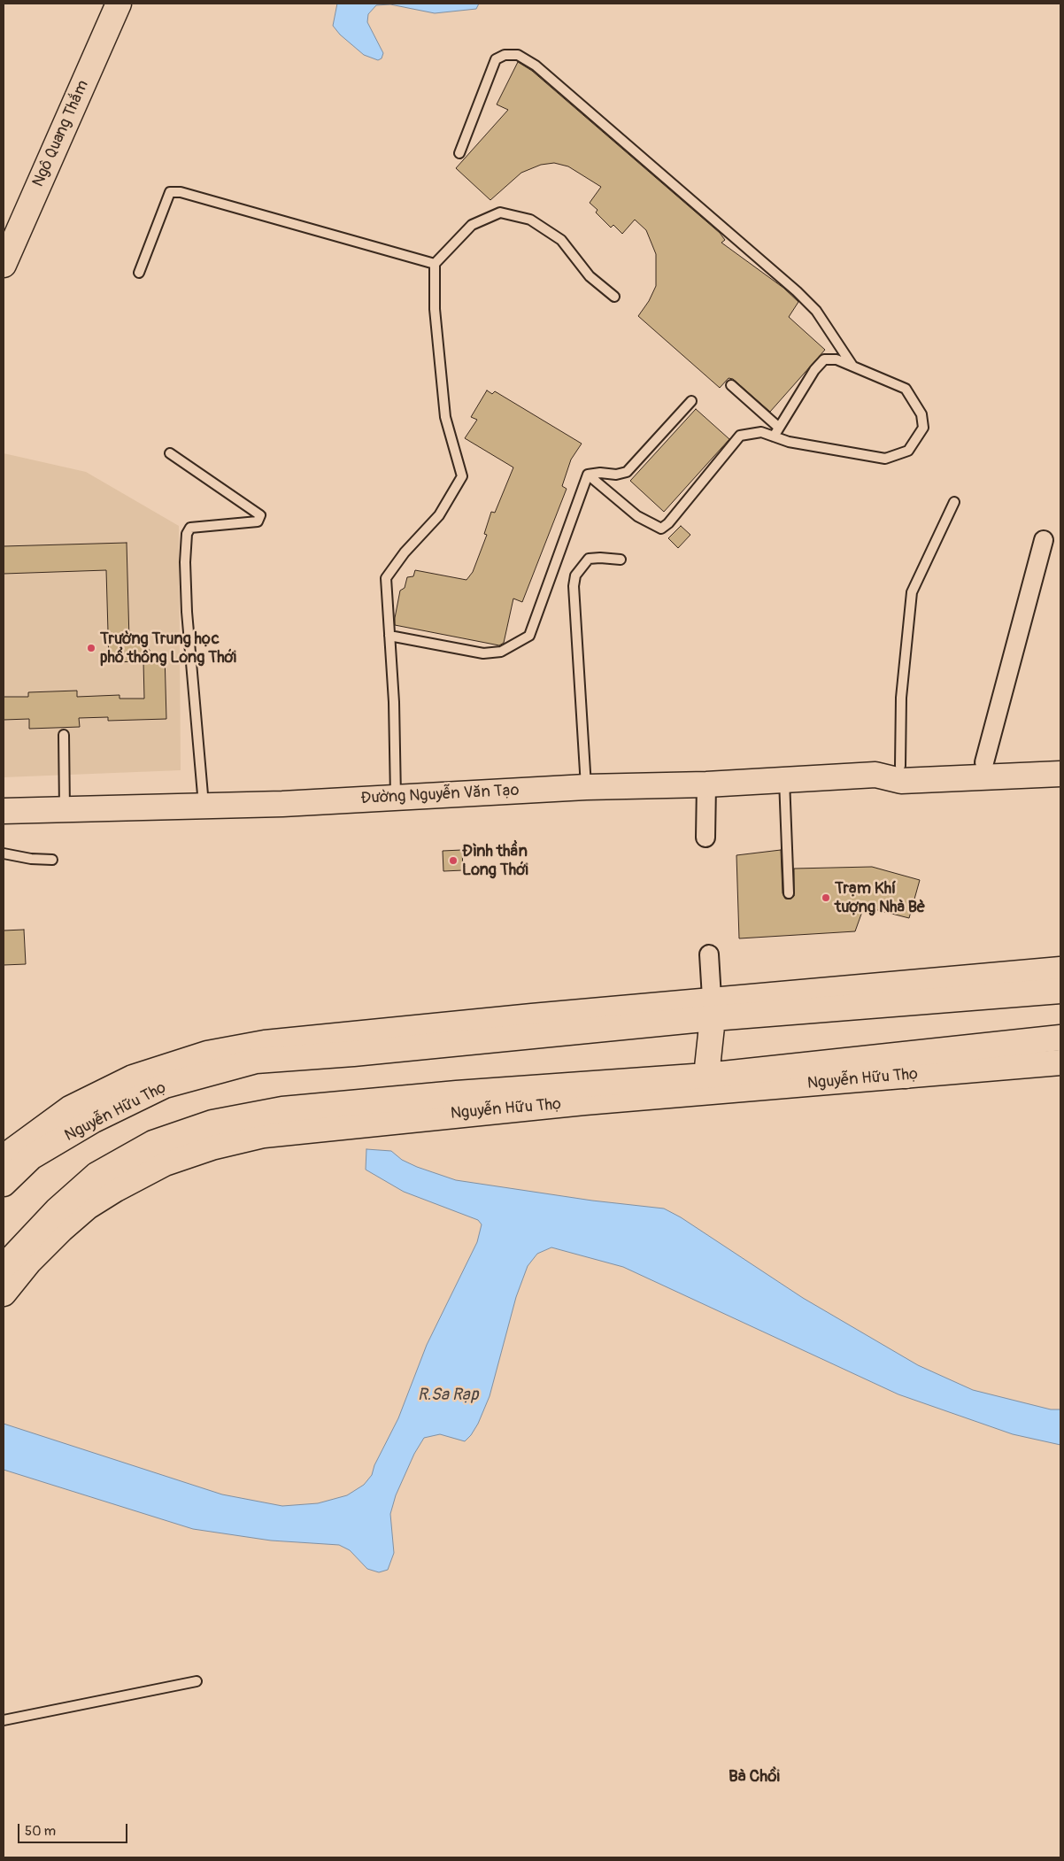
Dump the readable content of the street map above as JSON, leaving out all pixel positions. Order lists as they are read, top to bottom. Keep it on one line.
{"streets":{"main road":["Ngô Quang Thắm","Đường Nguyễn Văn Tạo","Nguyễn Hữu Thọ"]},"districts":["Bà Chồi"],"water":["R.Sa Rạp"],"places":["Trường Trung học phổ thông Long Thới","Đình thần Long Thới","Trạm Khí tượng Nhà Bè"],"scale_bar":"50 m"}
